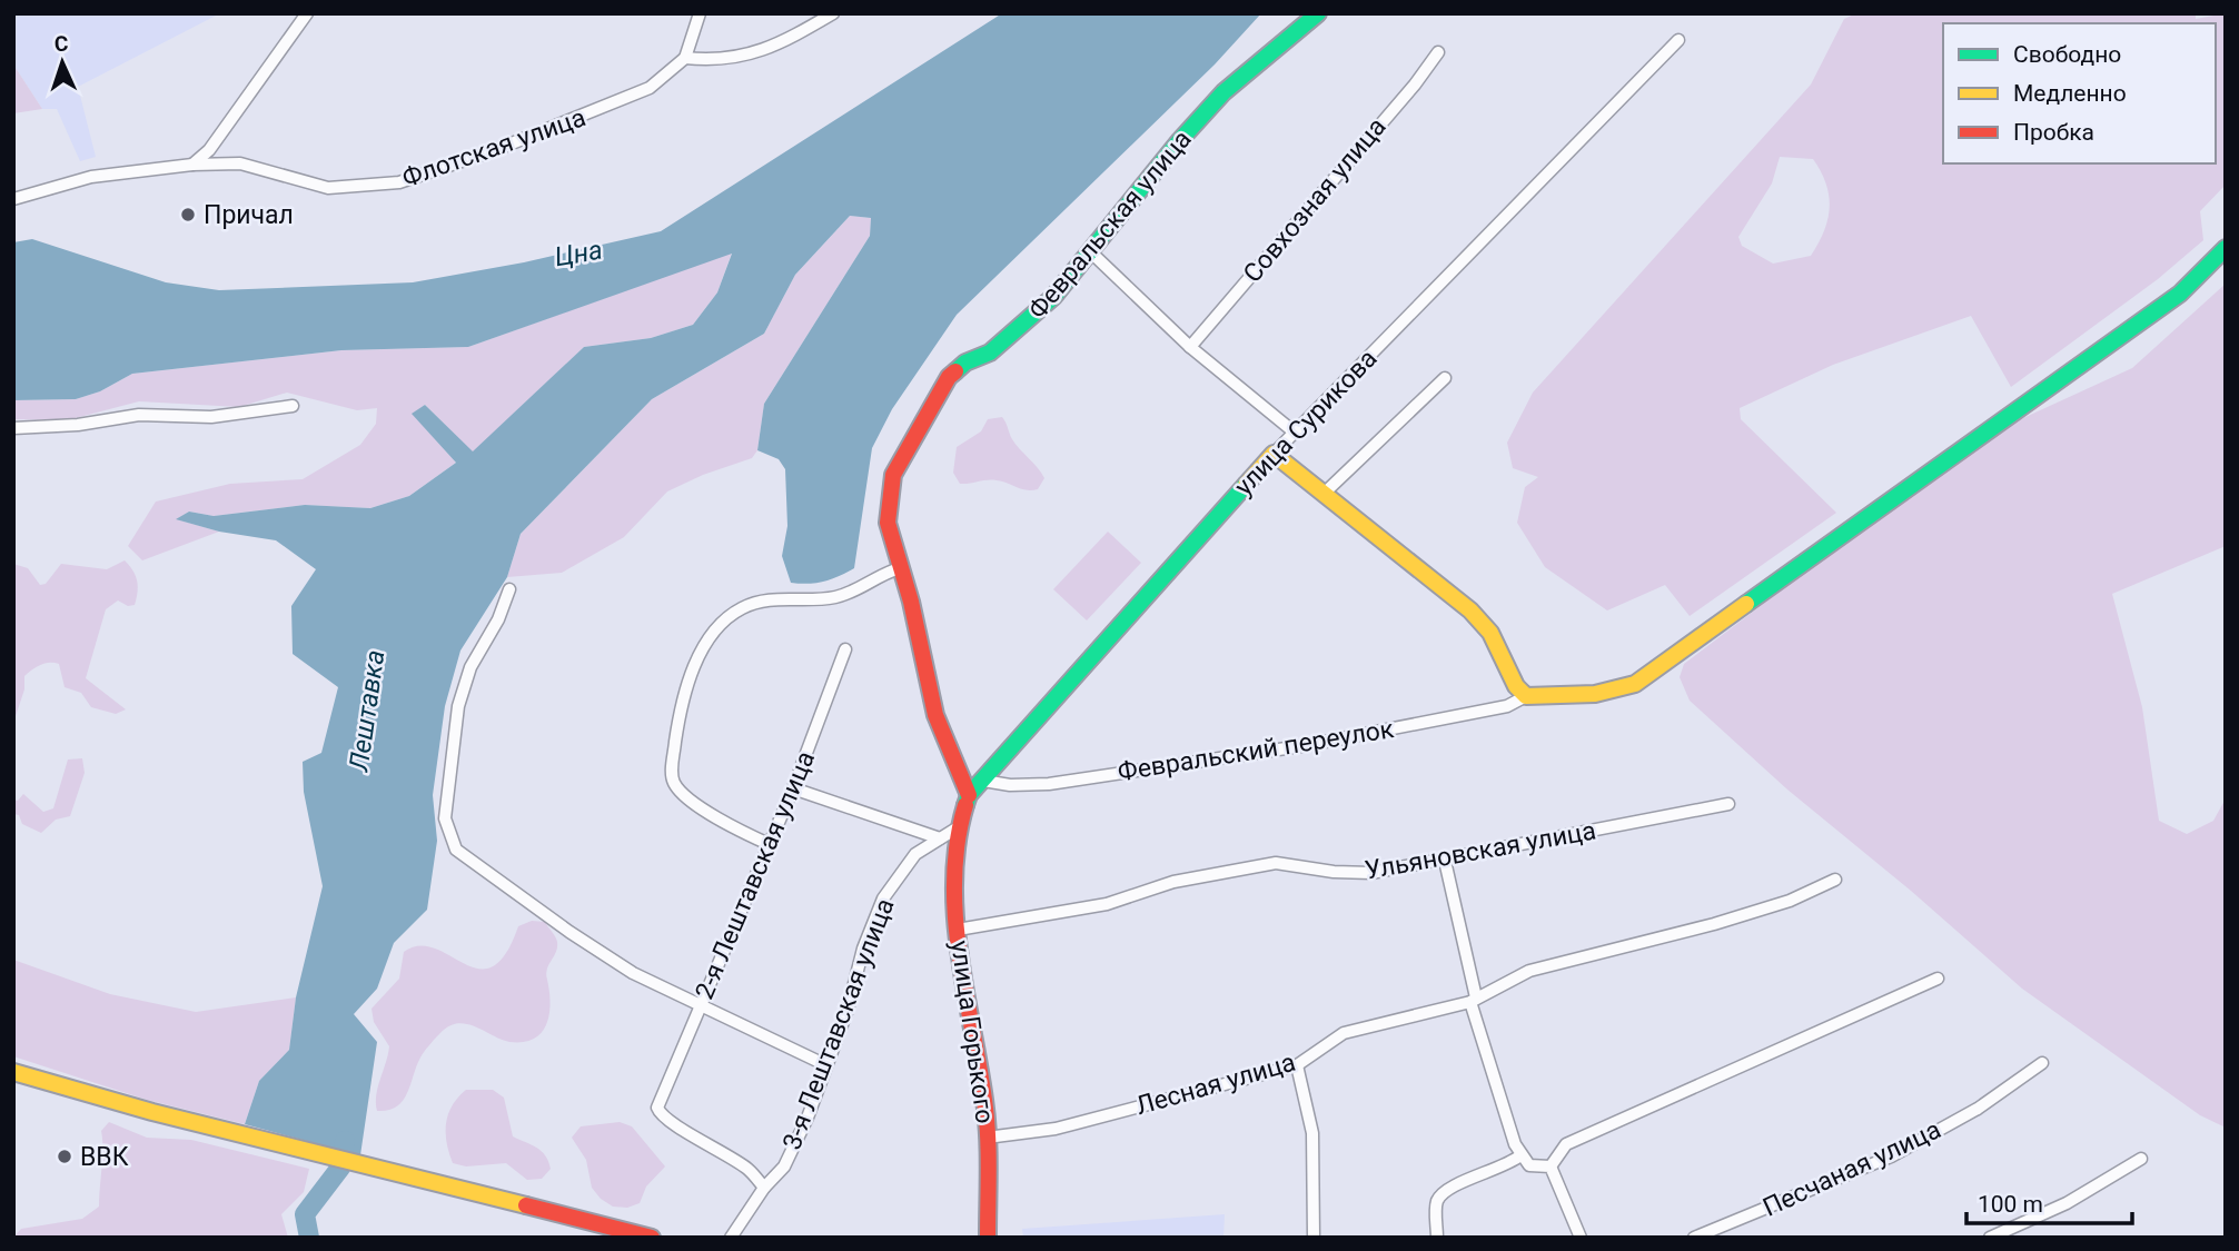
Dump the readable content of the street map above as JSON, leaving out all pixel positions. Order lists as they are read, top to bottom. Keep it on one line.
{"streets":{"street":["Флотская улица","Совхозная улица","Февральская улица","улица Сурикова","Февральский переулок","Ульяновская улица","2-я Лештавская улица","3-я Лештавская улица","улица Горького","Лесная улица","Песчаная улица"]},"crossings":[["Февральская улица","улица Сурикова"],["улица Сурикова","Февральский переулок"],["улица Сурикова","3-я Лештавская улица"],["улица Сурикова","улица Горького"],["Ульяновская улица","улица Горького"],["2-я Лештавская улица","3-я Лештавская улица"],["3-я Лештавская улица","улица Горького"],["улица Горького","Лесная улица"]],"water":["Цна","Лештавка"],"places":["Причал","ВВК"],"legend":["Свободно","Медленно","Пробка"],"scale_bar":"100 m","north":"top"}
